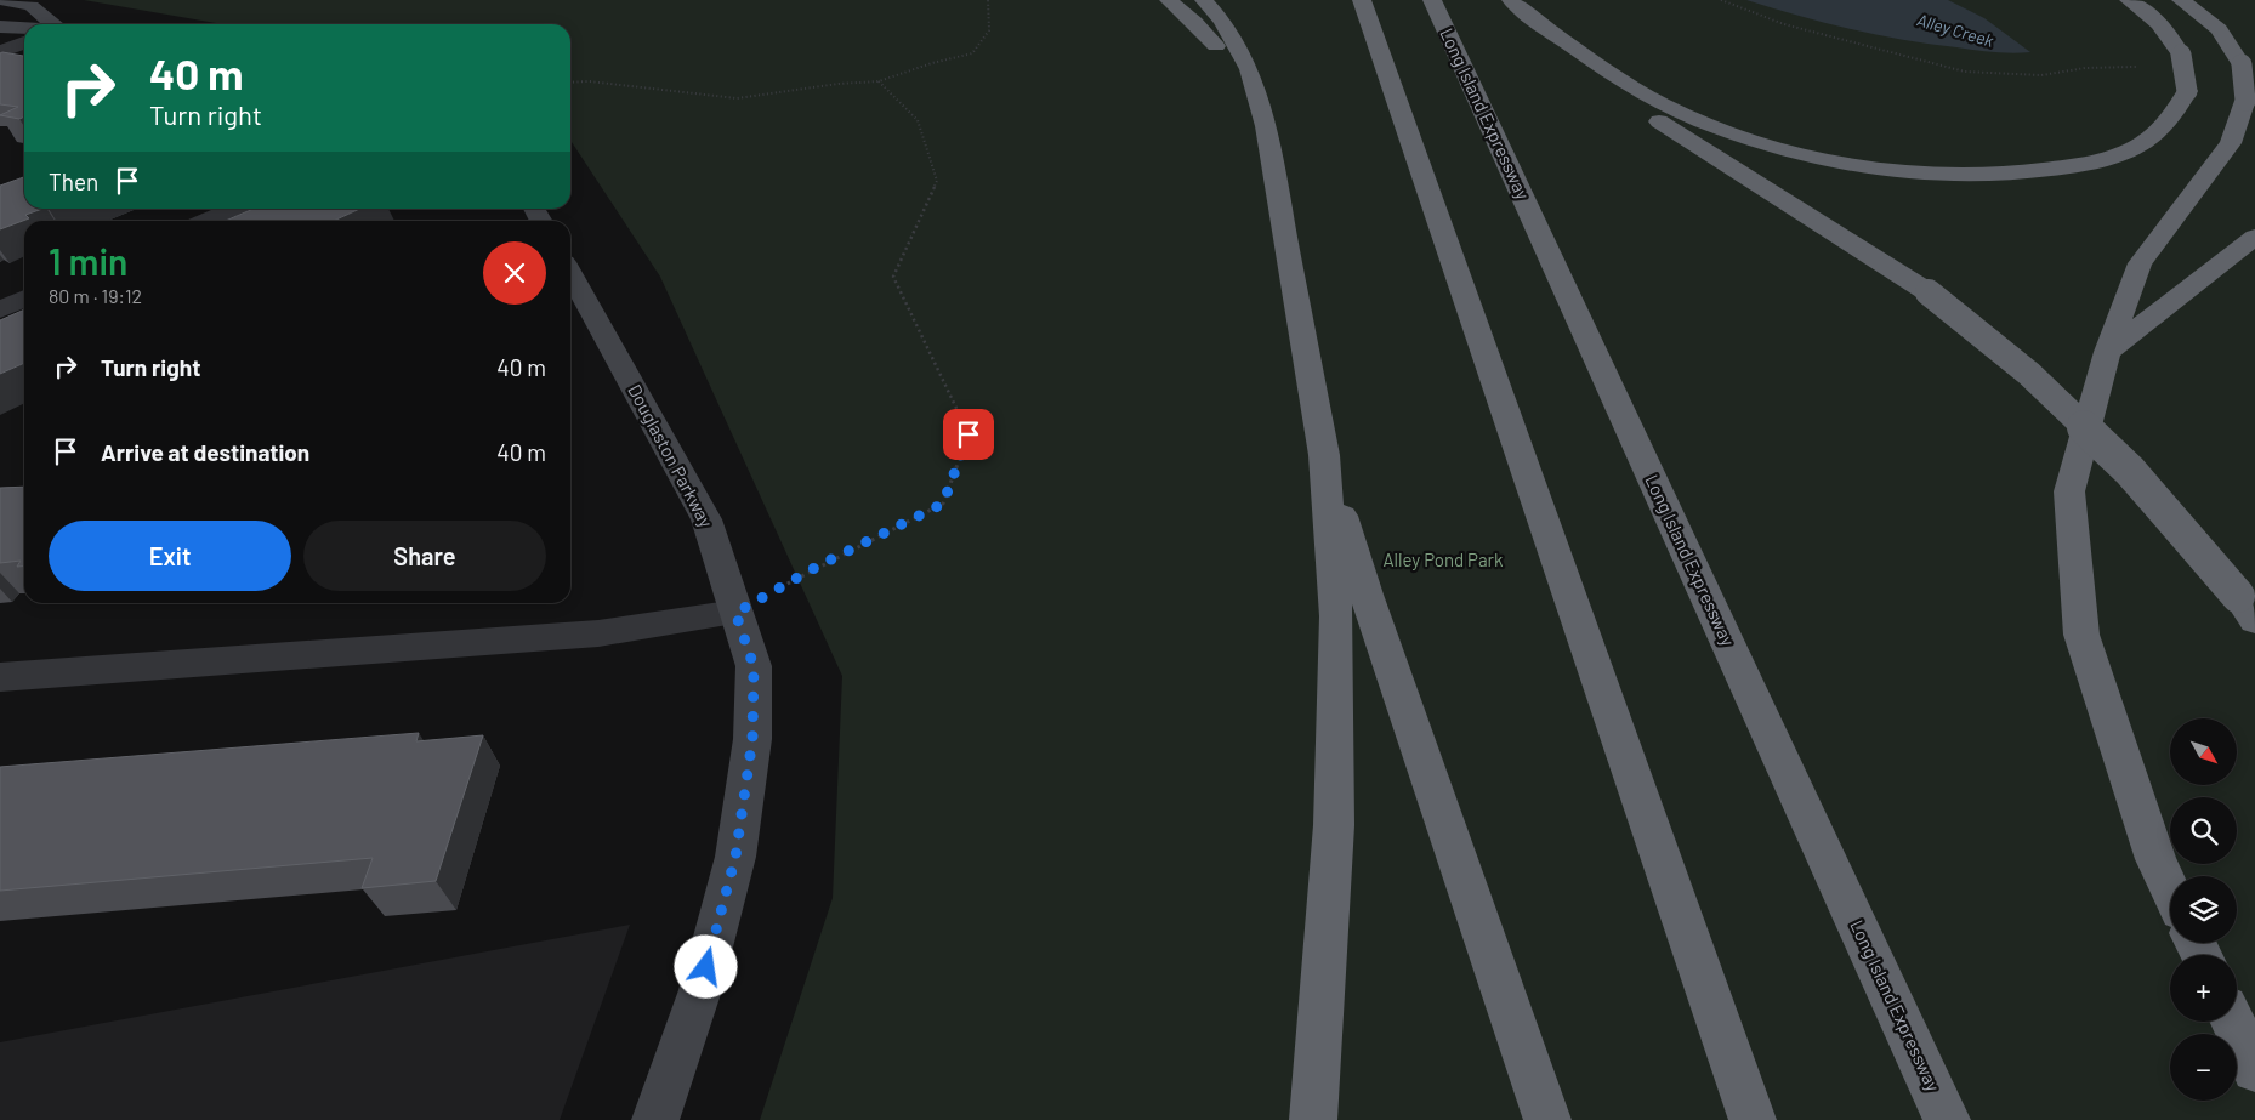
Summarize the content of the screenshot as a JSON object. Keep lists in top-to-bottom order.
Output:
{
  "streets": {
    "highway": ["Long Island Expressway"],
    "main road": ["Douglaston Parkway"]
  },
  "water": ["Alley Creek"],
  "parks": ["Alley Pond Park"],
  "north": "bottom right",
  "page": {
    "turn": ["40 m", "Turn right"],
    "then": "Then",
    "heading": ["1 min", "80 m · 19:12"],
    "list": [
      {
        "name": "Turn right",
        "value": "40 m"
      },
      {
        "name": "Arrive at destination",
        "value": "40 m"
      }
    ],
    "buttons": ["Exit", "Share"],
    "map_buttons": ["+", "−"]
  }
}
